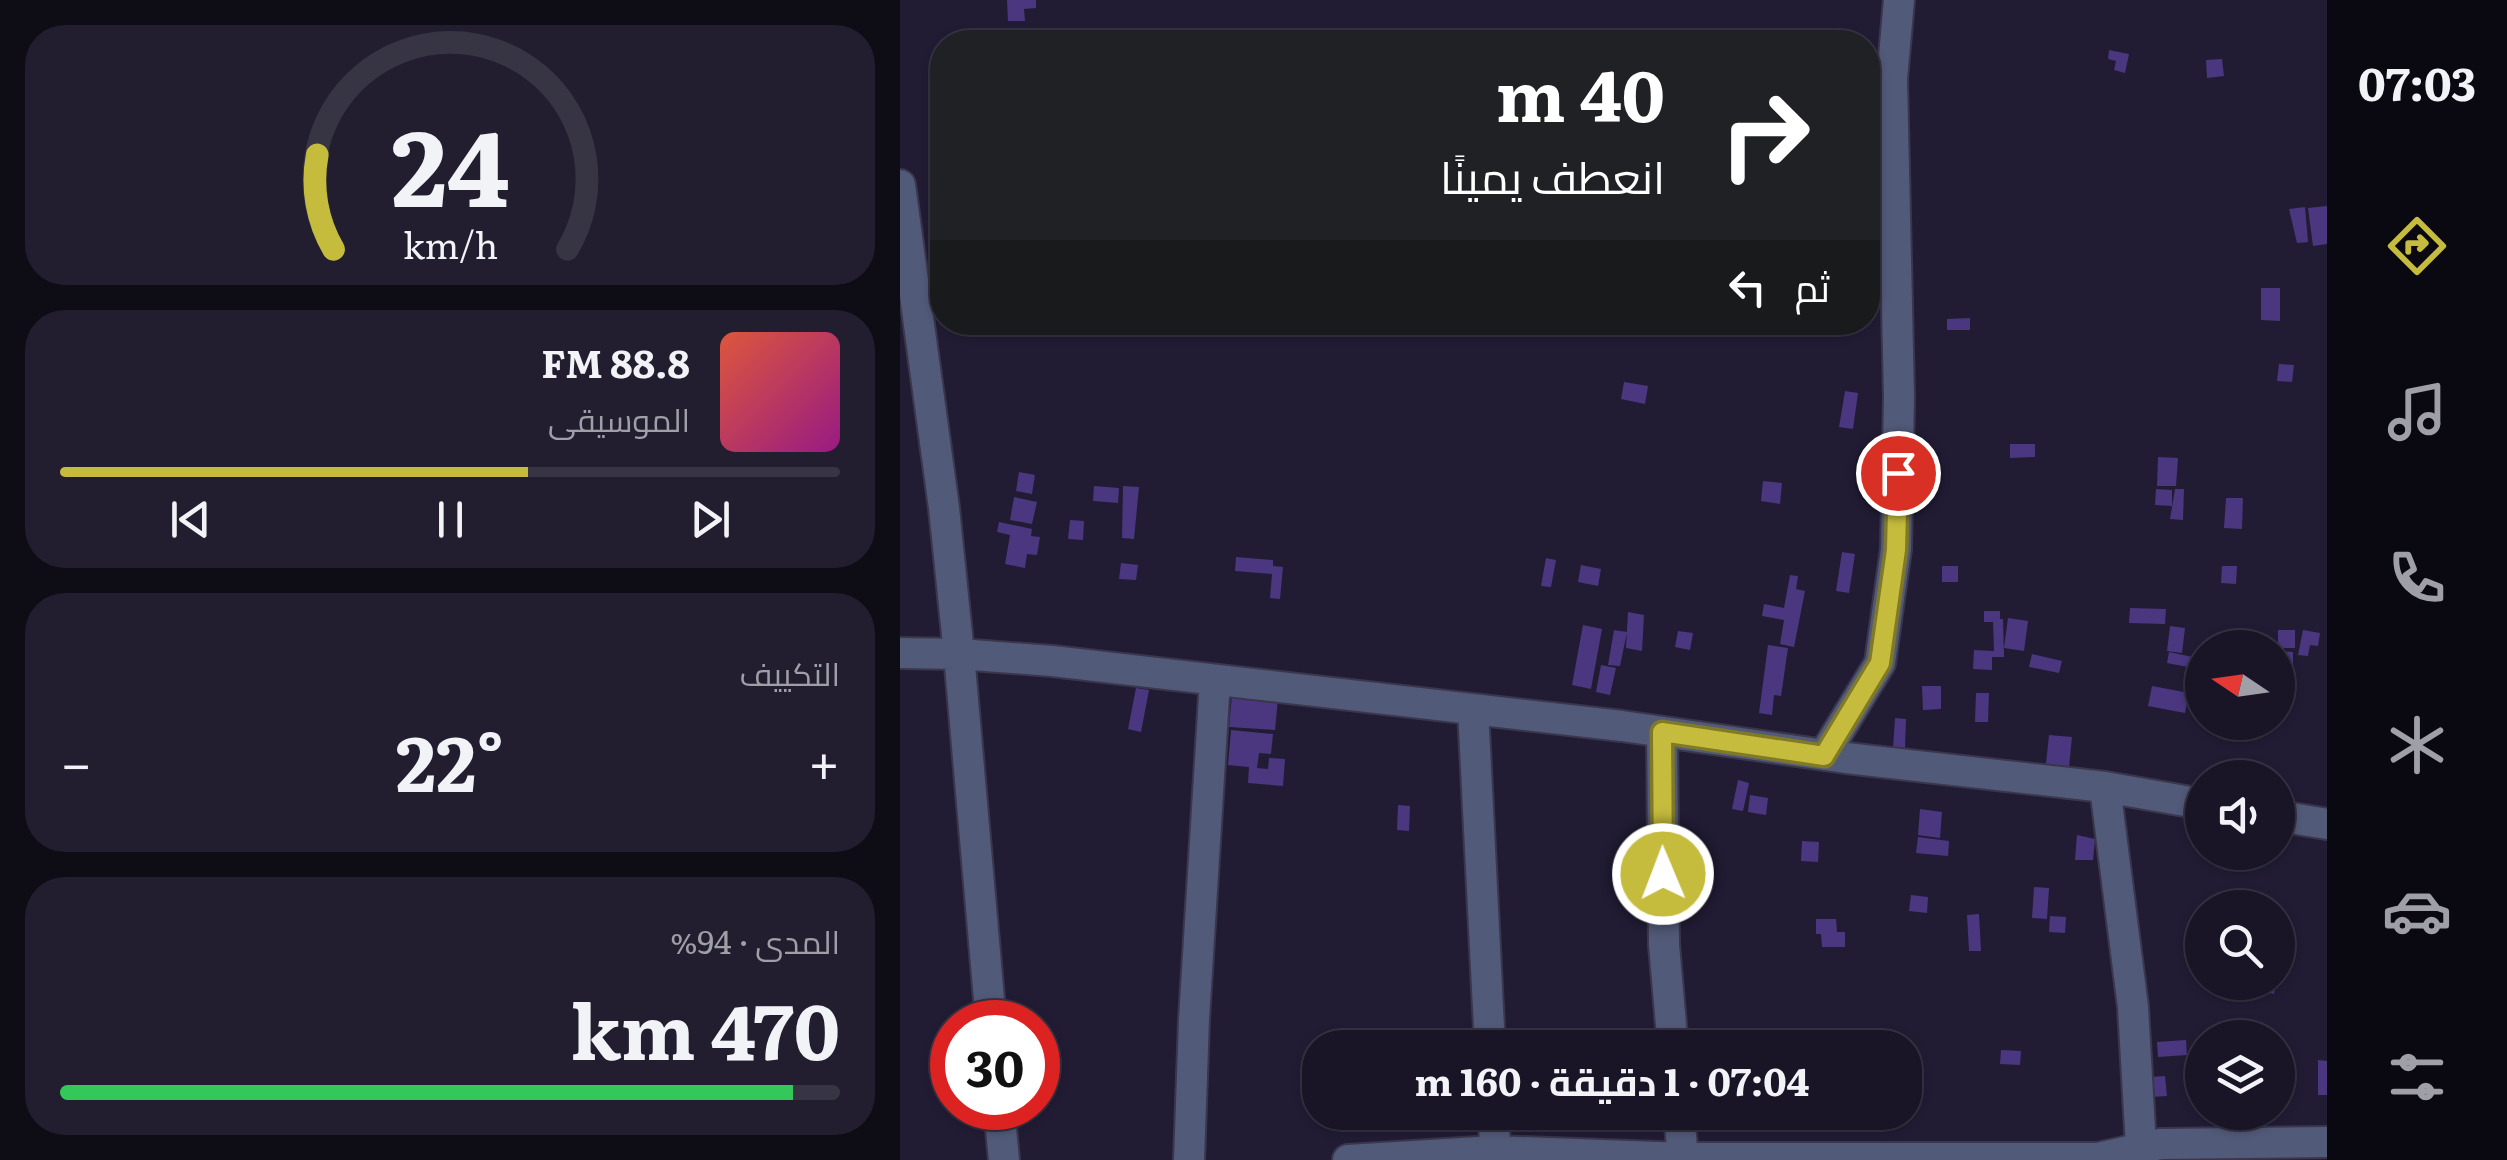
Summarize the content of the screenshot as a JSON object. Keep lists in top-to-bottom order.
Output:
{
  "north": "left",
  "page": {
    "tabs": "07:03",
    "turn": ["40 m", "انعطف يمينًا"],
    "then": "ثم",
    "song": ["88.8 FM", "الموسيقى"],
    "tile": [
      "التكييف",
      ["المدى · 94%", "470 km"]
    ],
    "heat": ["−", "22°", "+"],
    "limit": "30",
    "trip": "07:04 · 1 دقيقة · 160 m",
    "gauge": ["24", "km/h"]
  }
}
